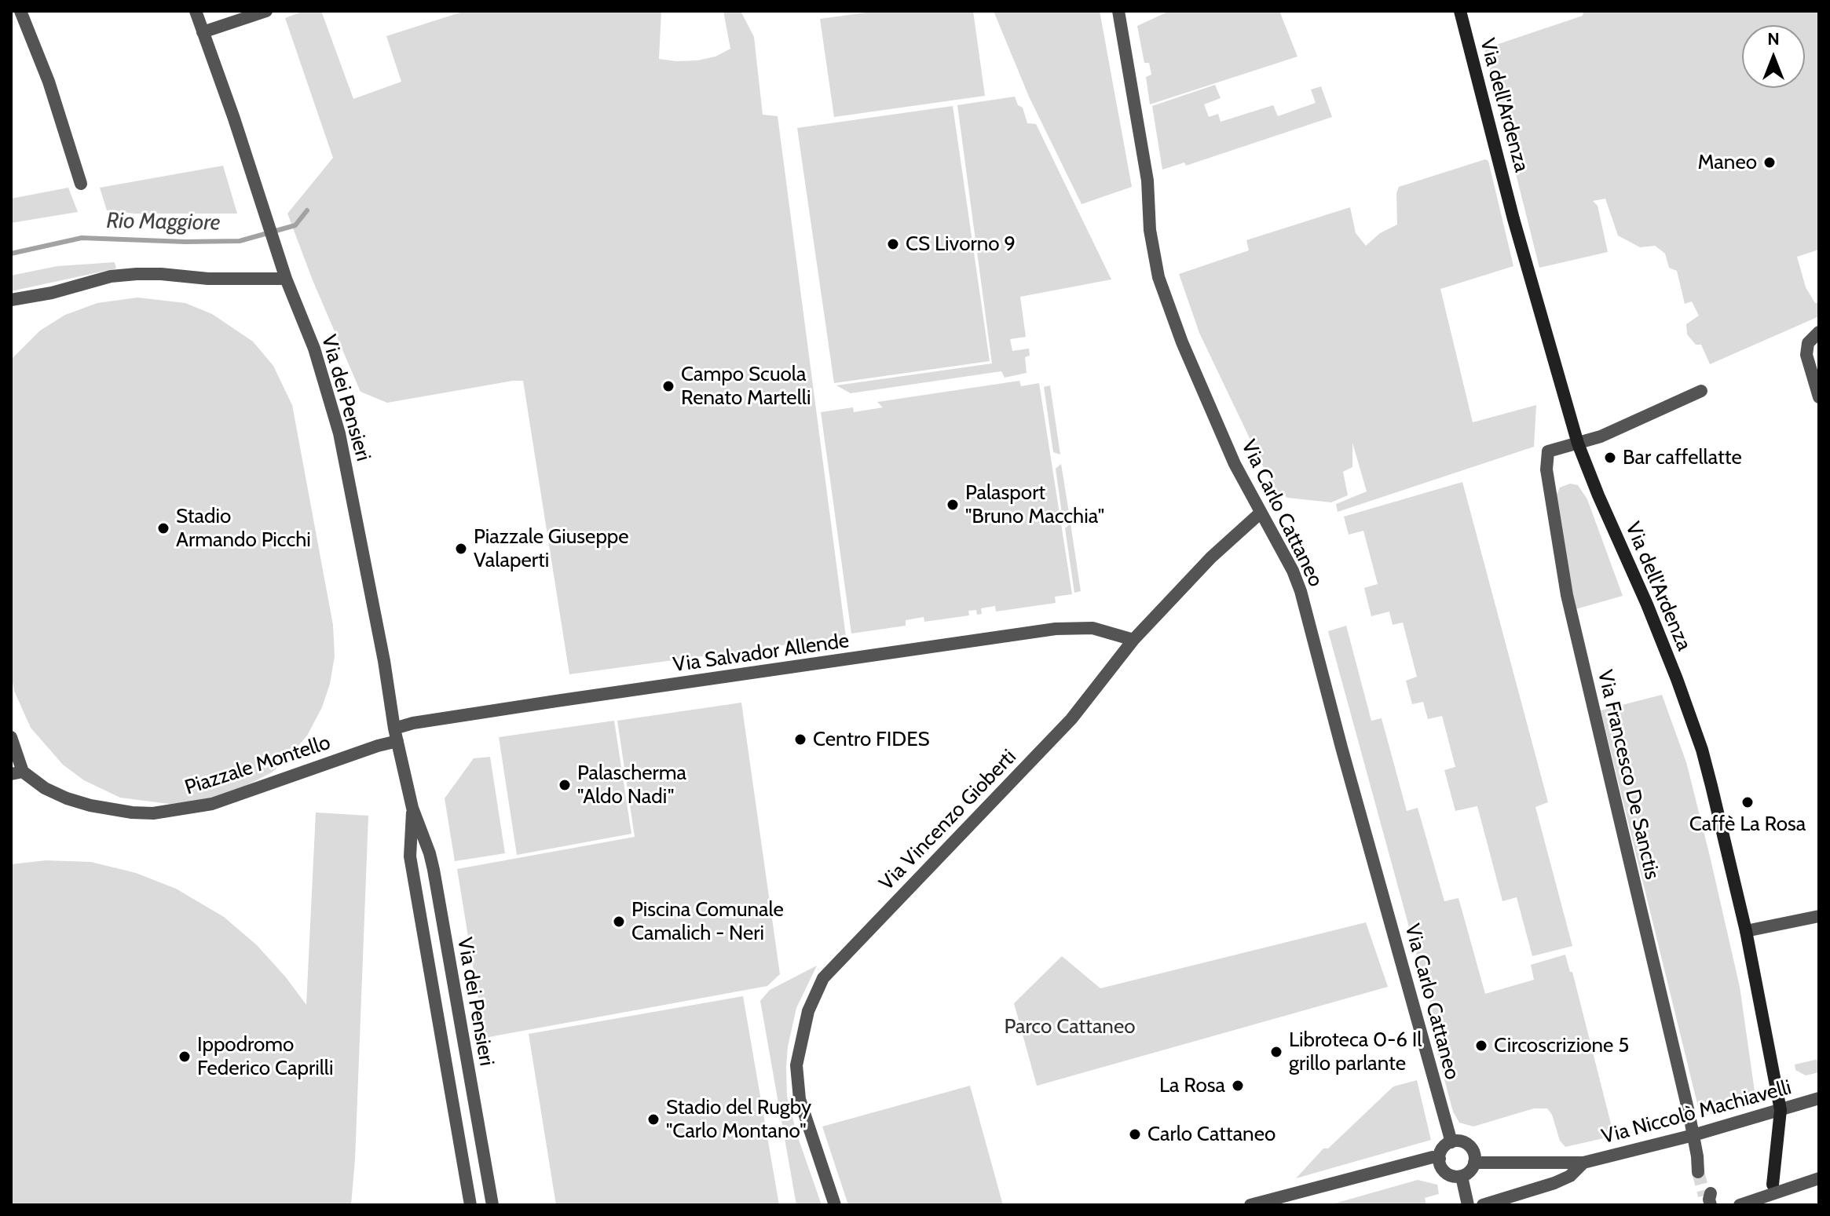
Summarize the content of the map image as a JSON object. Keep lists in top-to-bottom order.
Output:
{
  "streets": {
    "main road": ["Via dell'Ardenza"],
    "street": [
      "Via dei Pensieri",
      "Via Carlo Cattaneo",
      "Via Salvador Allende",
      "Piazzale Montello",
      "Via Francesco De Sanctis",
      "Via Vincenzo Gioberti",
      "Via Niccolò Machiavelli"
    ]
  },
  "crossings": [
    ["Via dell'Ardenza", "Via Francesco De Sanctis"],
    ["Via dell'Ardenza", "Via Niccolò Machiavelli"],
    ["Via dei Pensieri", "Via Salvador Allende"],
    ["Via dei Pensieri", "Piazzale Montello"],
    ["Via Carlo Cattaneo", "Via Vincenzo Gioberti"],
    ["Via Carlo Cattaneo", "Via Niccolò Machiavelli"],
    ["Via Salvador Allende", "Piazzale Montello"],
    ["Via Salvador Allende", "Via Vincenzo Gioberti"],
    ["Via Francesco De Sanctis", "Via Niccolò Machiavelli"]
  ],
  "water": ["Rio Maggiore"],
  "parks": ["Parco Cattaneo"],
  "places": [
    "Maneo",
    "CS Livorno 9",
    "Campo Scuola Renato Martelli",
    "Bar caffellatte",
    "Palasport \"Bruno Macchia\"",
    "Stadio Armando Picchi",
    "Piazzale Giuseppe Valaperti",
    "Centro FIDES",
    "Palascherma \"Aldo Nadi\"",
    "Caffè La Rosa",
    "Piscina Comunale Camalich - Neri",
    "Circoscrizione 5",
    "Libroteca 0-6 Il grillo parlante",
    "Ippodromo Federico Caprilli",
    "La Rosa",
    "Stadio del Rugby \"Carlo Montano\"",
    "Carlo Cattaneo"
  ],
  "north": "top"
}
